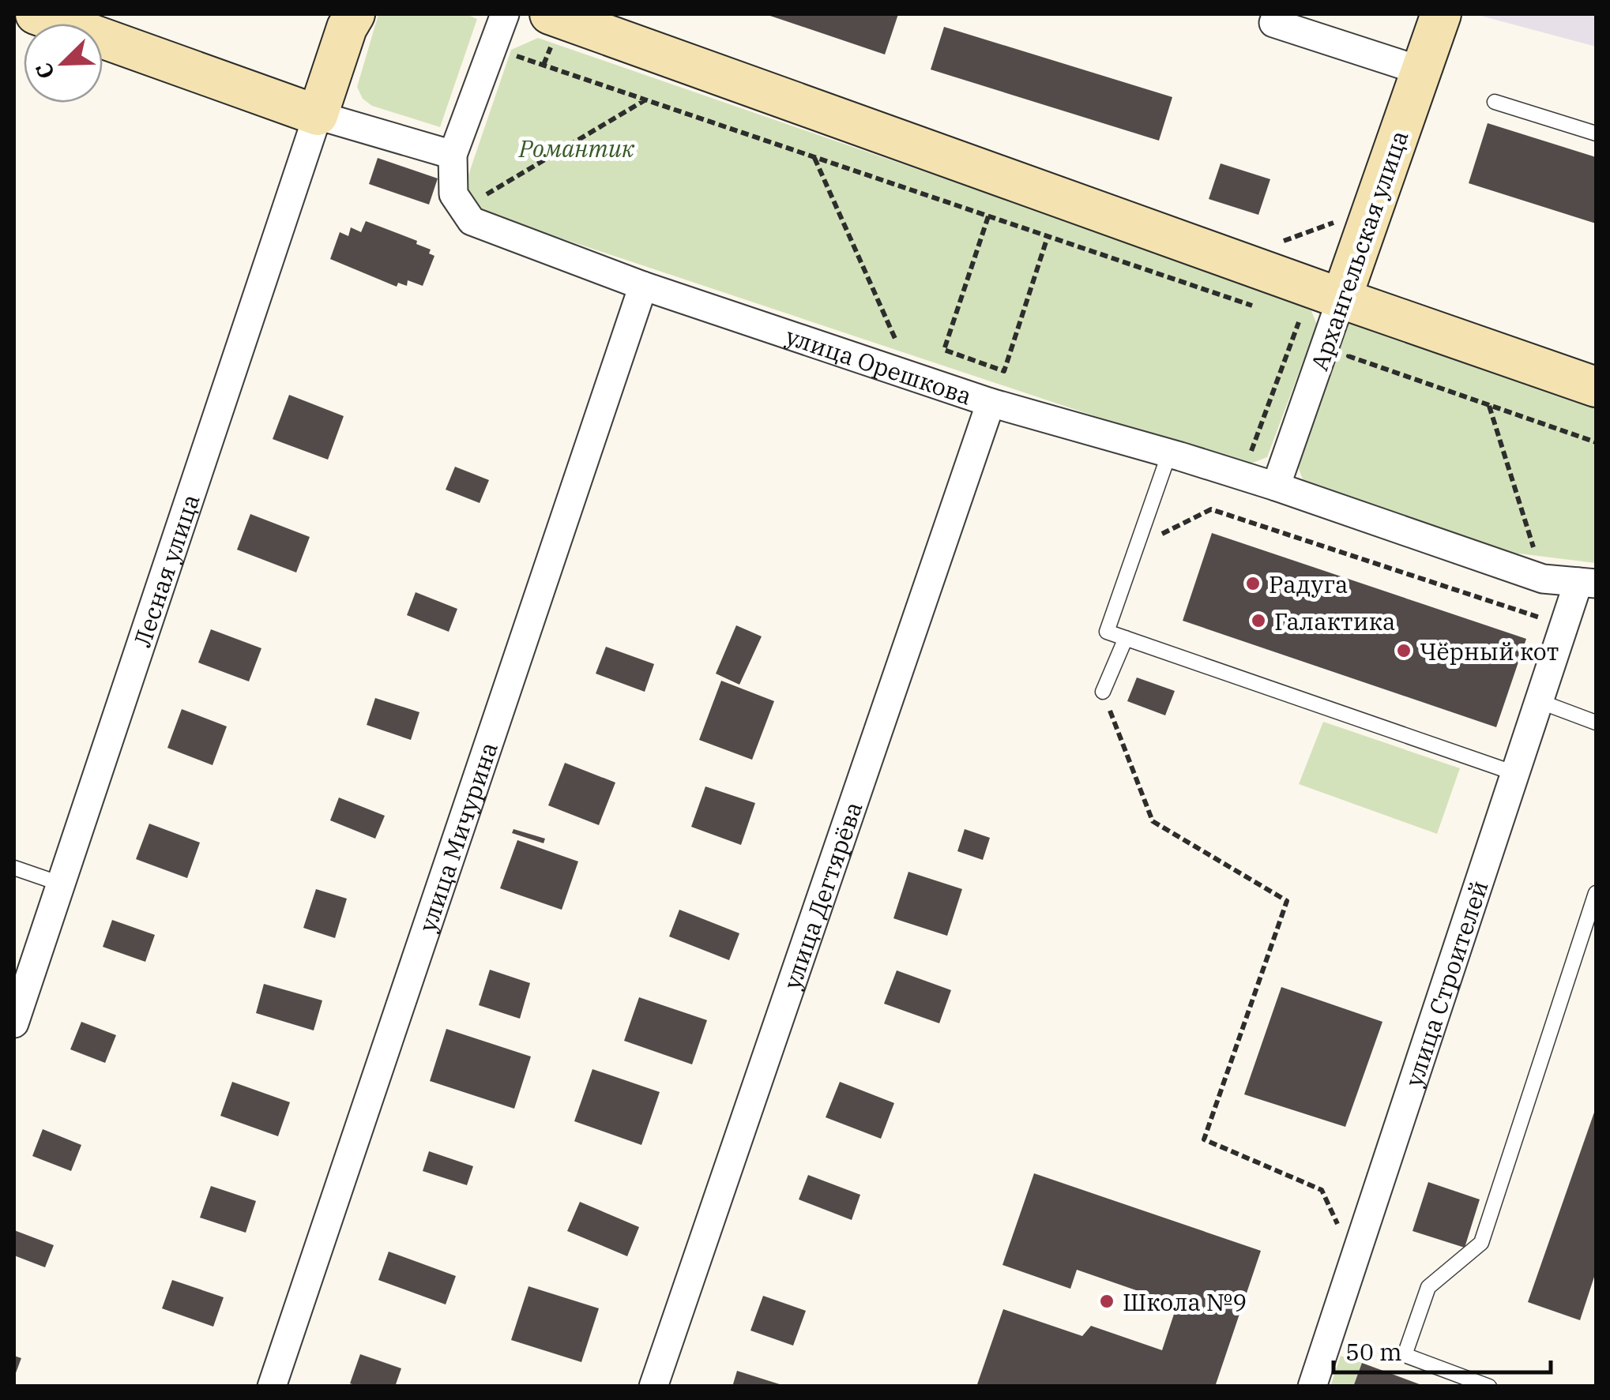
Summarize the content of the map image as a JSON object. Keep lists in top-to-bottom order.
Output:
{
  "streets": {
    "street": [
      "Архангельская улица",
      "улица Орешкова",
      "Лесная улица",
      "улица Мичурина",
      "улица Дегтярёва",
      "улица Строителей"
    ]
  },
  "crossings": [
    ["Архангельская улица", "улица Орешкова"],
    ["улица Орешкова", "улица Мичурина"],
    ["улица Орешкова", "улица Дегтярёва"],
    ["улица Орешкова", "улица Строителей"]
  ],
  "parks": ["Романтик"],
  "places": [
    "Радуга",
    "Галактика",
    "Чёрный кот",
    "Школа №9"
  ],
  "scale_bar": "50 m",
  "north": "bottom left"
}
